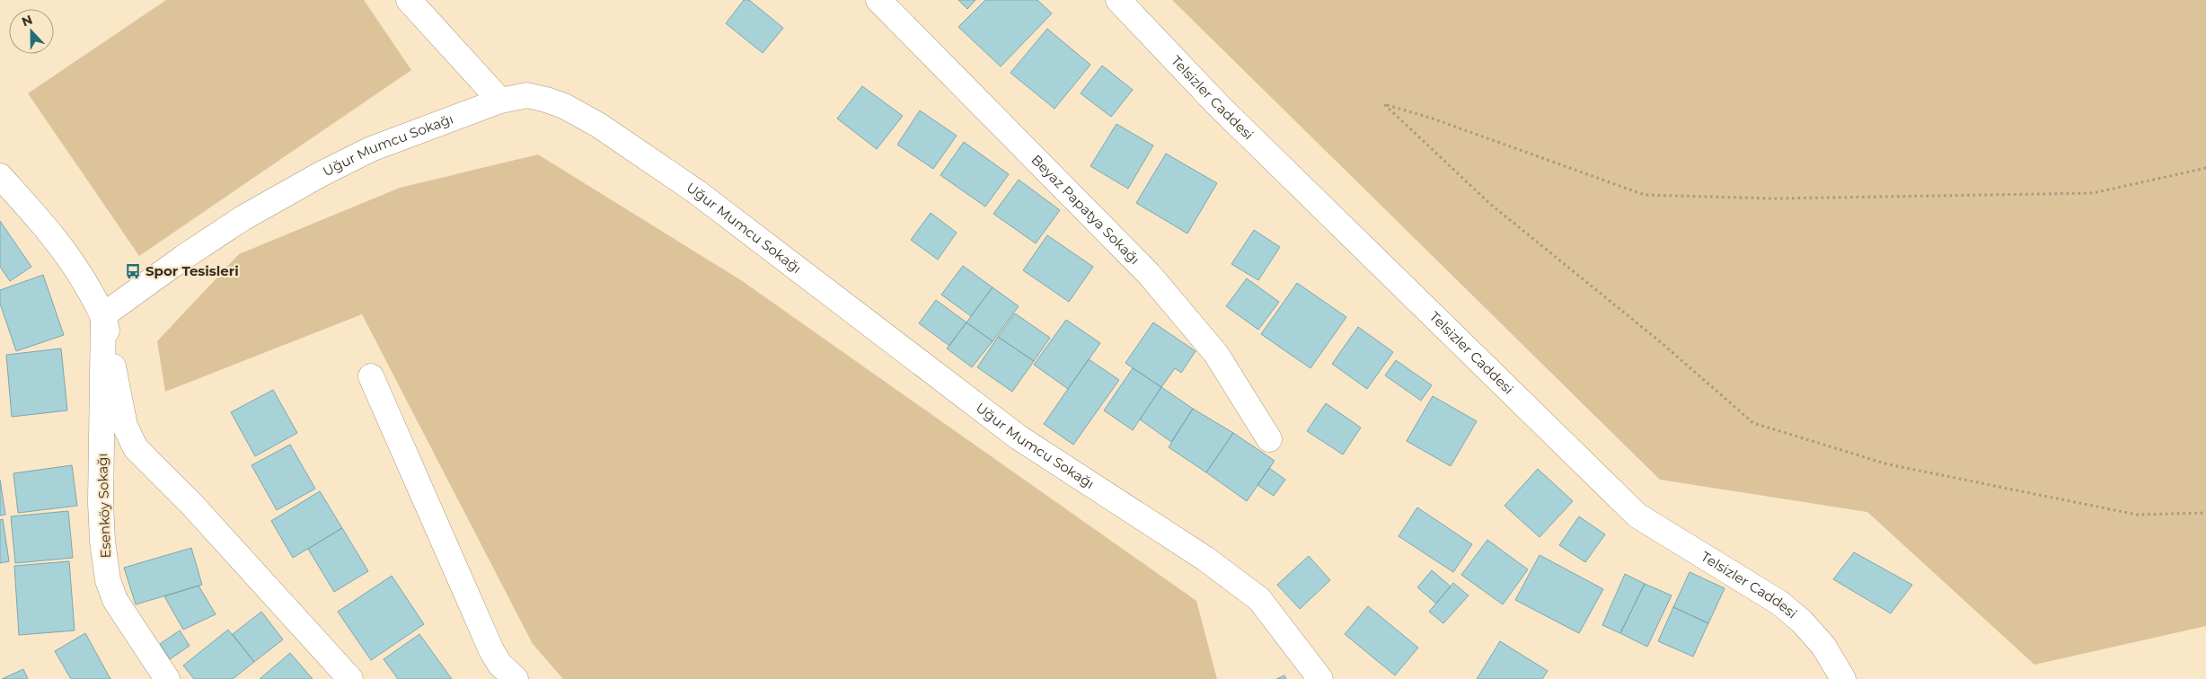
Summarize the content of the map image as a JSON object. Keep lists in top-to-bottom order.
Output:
{
  "streets": {
    "street": [
      "Telsizler Caddesi",
      "Uğur Mumcu Sokağı",
      "Beyaz Papatya Sokağı",
      "Esenköy Sokağı"
    ]
  },
  "crossings": [
    ["Uğur Mumcu Sokağı", "Esenköy Sokağı"]
  ],
  "places": {
    "bus stop": ["Spor Tesisleri"]
  },
  "north": "top"
}
